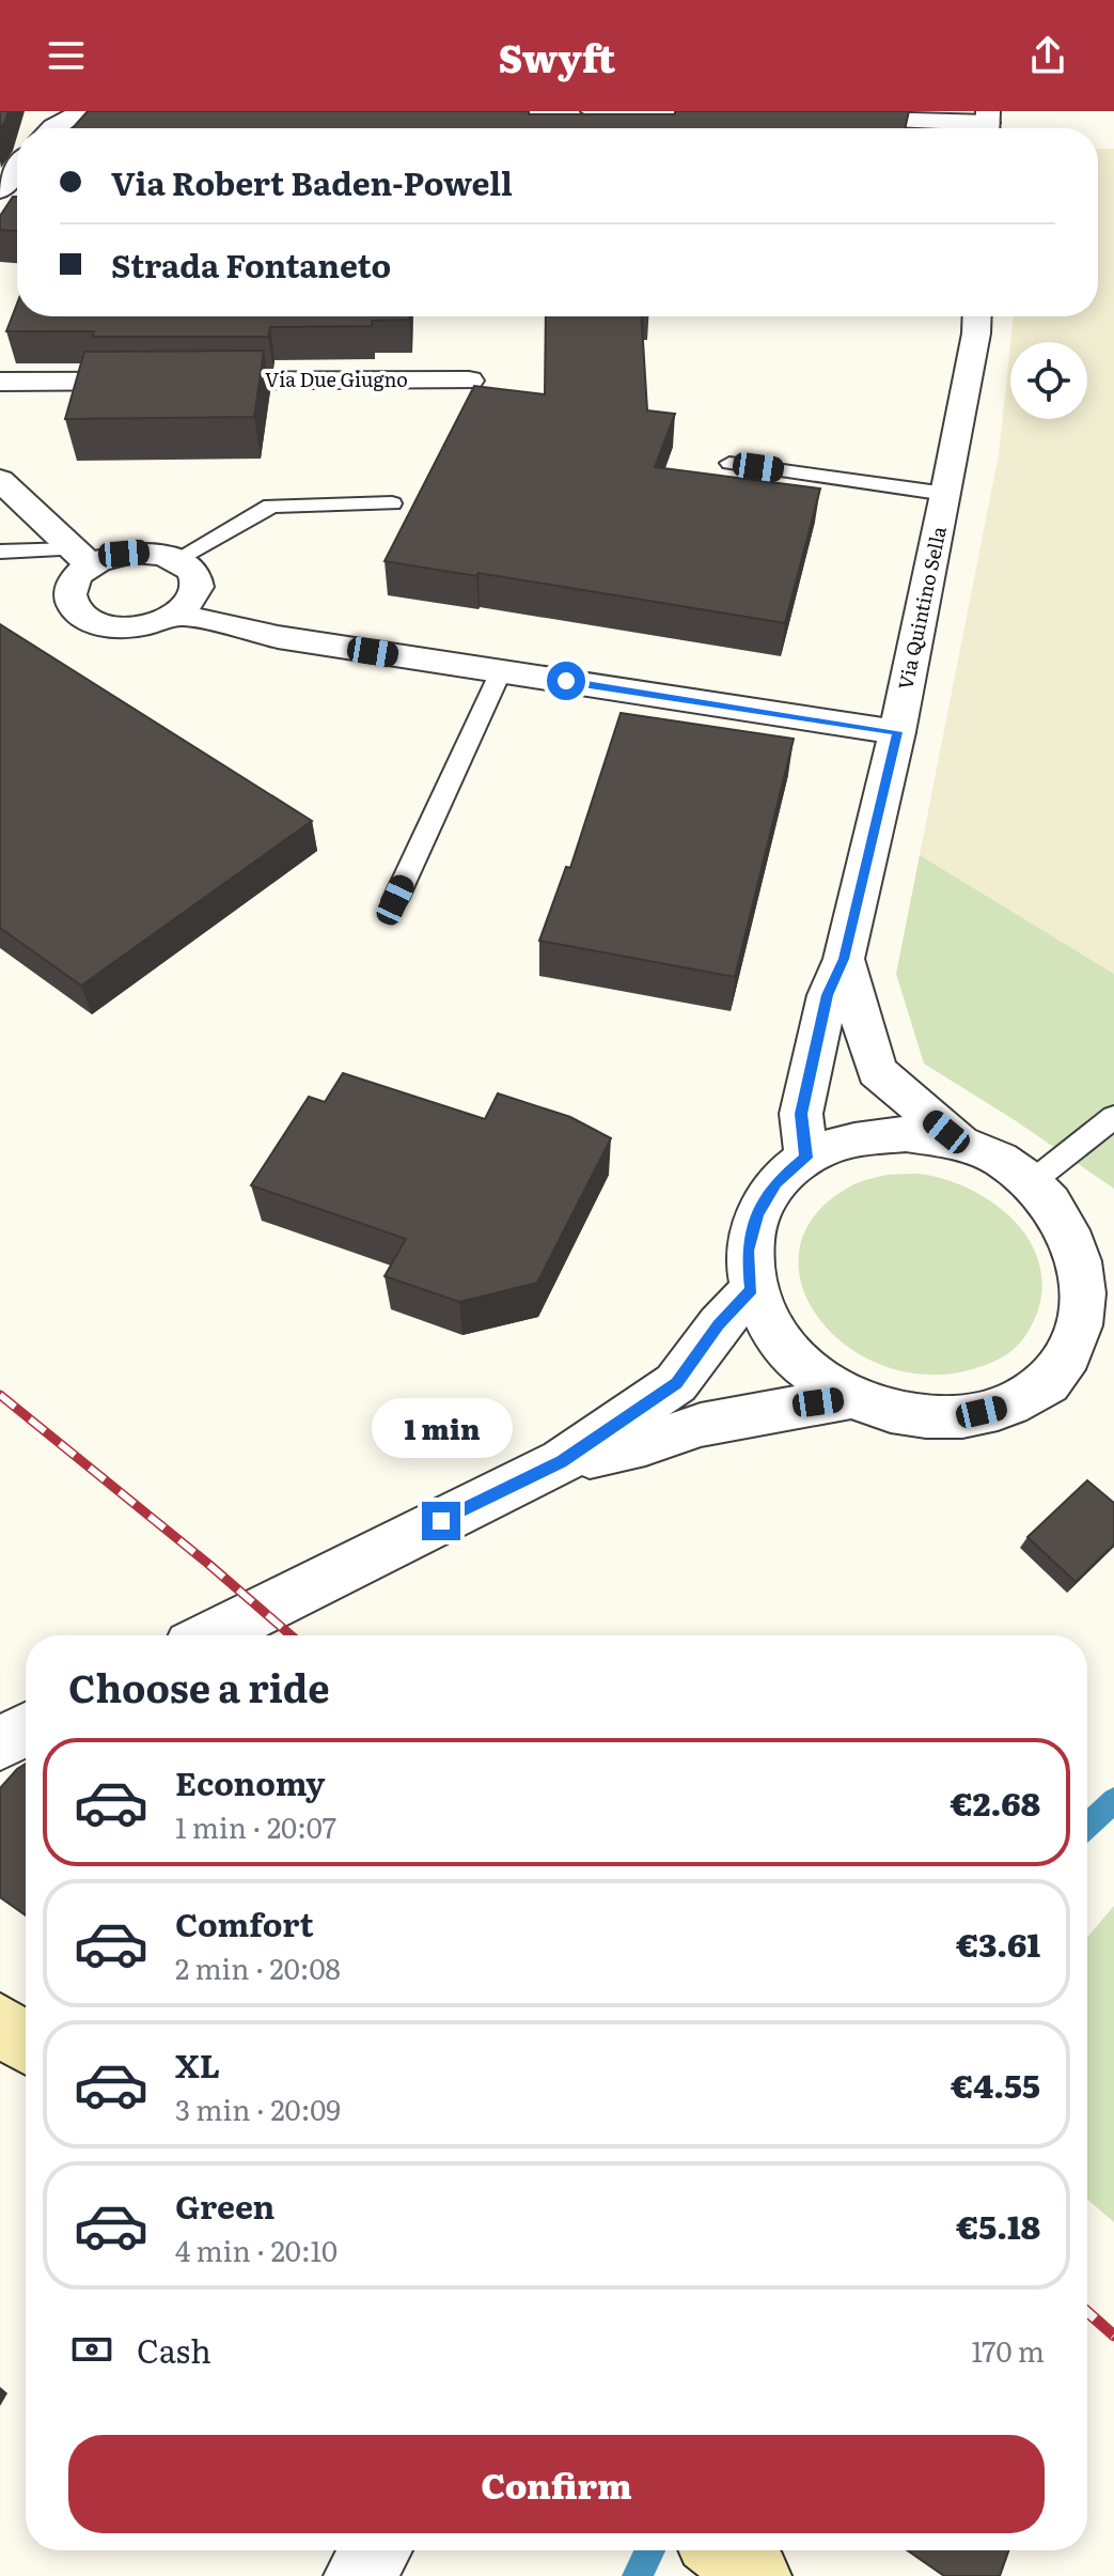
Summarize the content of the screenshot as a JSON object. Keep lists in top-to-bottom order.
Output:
{
  "streets": {
    "street": ["Via Due Giugno", "Via Quintino Sella"]
  },
  "page": {
    "header": "Swyft",
    "banner": ["Via Robert Baden-Powell", "Strada Fontaneto"],
    "bubble": "1 min",
    "heading": "Choose a ride",
    "list": [
      {
        "name": "Economy",
        "note": "1 min · 20:07",
        "value": "€2.68"
      },
      {
        "name": "Comfort",
        "note": "2 min · 20:08",
        "value": "€3.61"
      },
      {
        "name": "XL",
        "note": "3 min · 20:09",
        "value": "€4.55"
      },
      {
        "name": "Green",
        "note": "4 min · 20:10",
        "value": "€5.18"
      }
    ],
    "pay": ["Cash", "170 m"],
    "buttons": "Confirm"
  }
}
